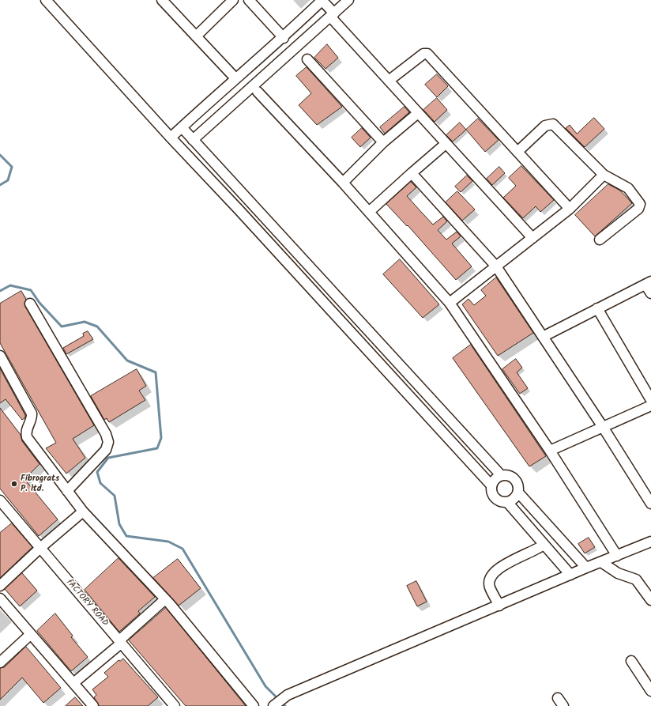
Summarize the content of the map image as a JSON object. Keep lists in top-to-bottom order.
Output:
{
  "streets": {
    "street": ["fACTORY ROAD"]
  },
  "places": ["Fibrograts P. ltd."]
}
